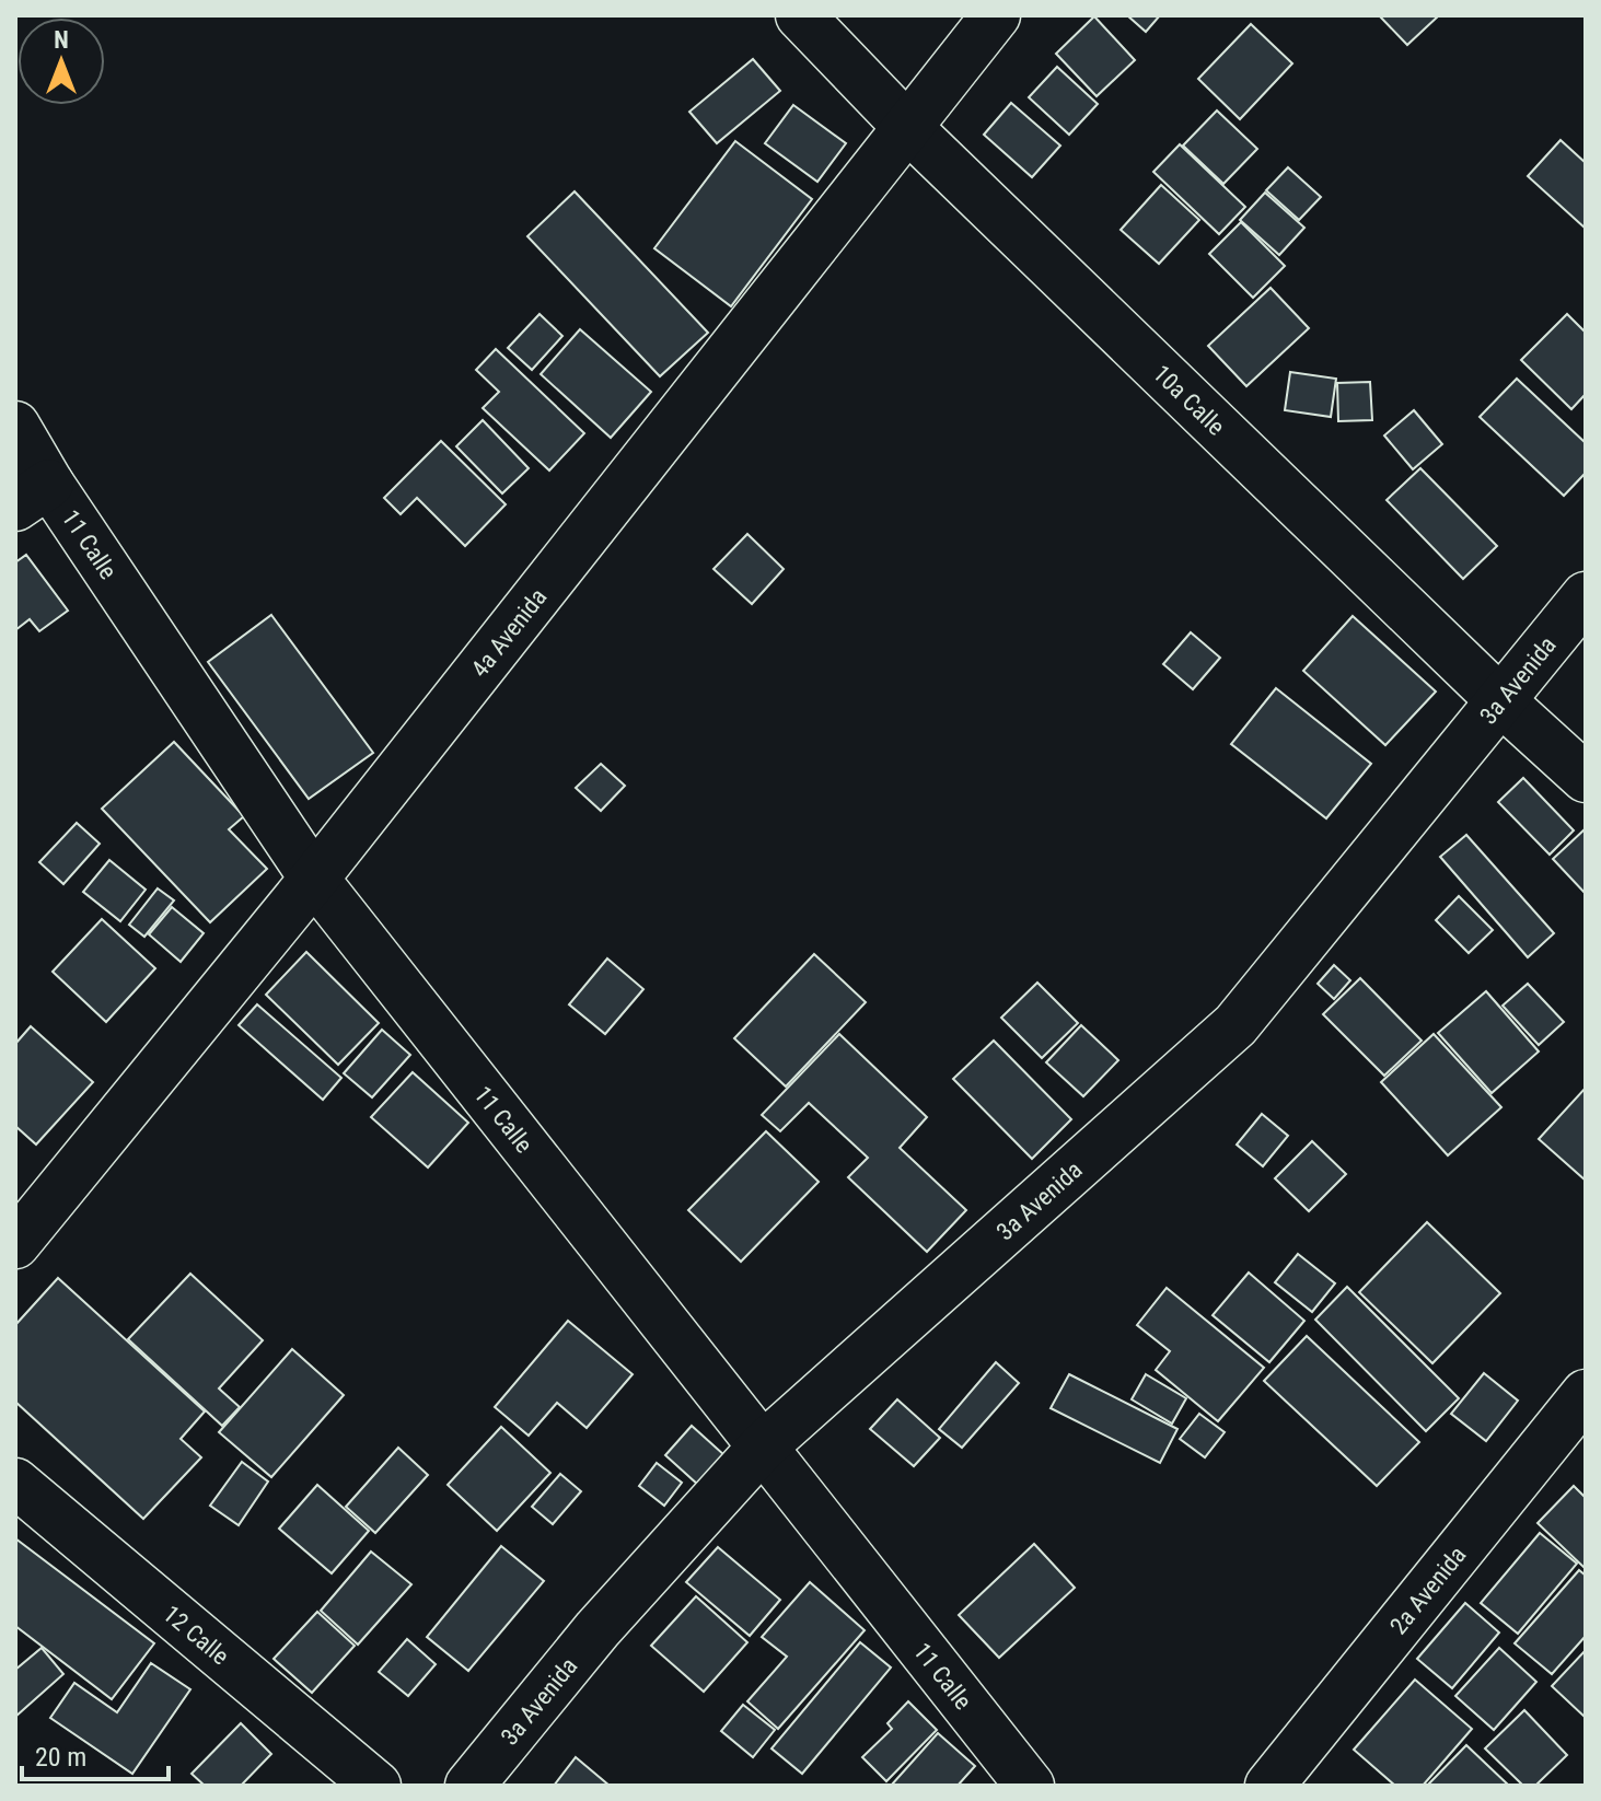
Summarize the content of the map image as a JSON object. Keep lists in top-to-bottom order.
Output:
{
  "streets": {
    "street": [
      "10a Calle",
      "11 Calle",
      "4a Avenida",
      "3a Avenida",
      "2a Avenida",
      "12 Calle"
    ]
  },
  "crossings": [
    ["10a Calle", "4a Avenida"],
    ["10a Calle", "3a Avenida"],
    ["11 Calle", "4a Avenida"],
    ["11 Calle", "3a Avenida"]
  ],
  "scale_bar": "20 m",
  "north": "top"
}
